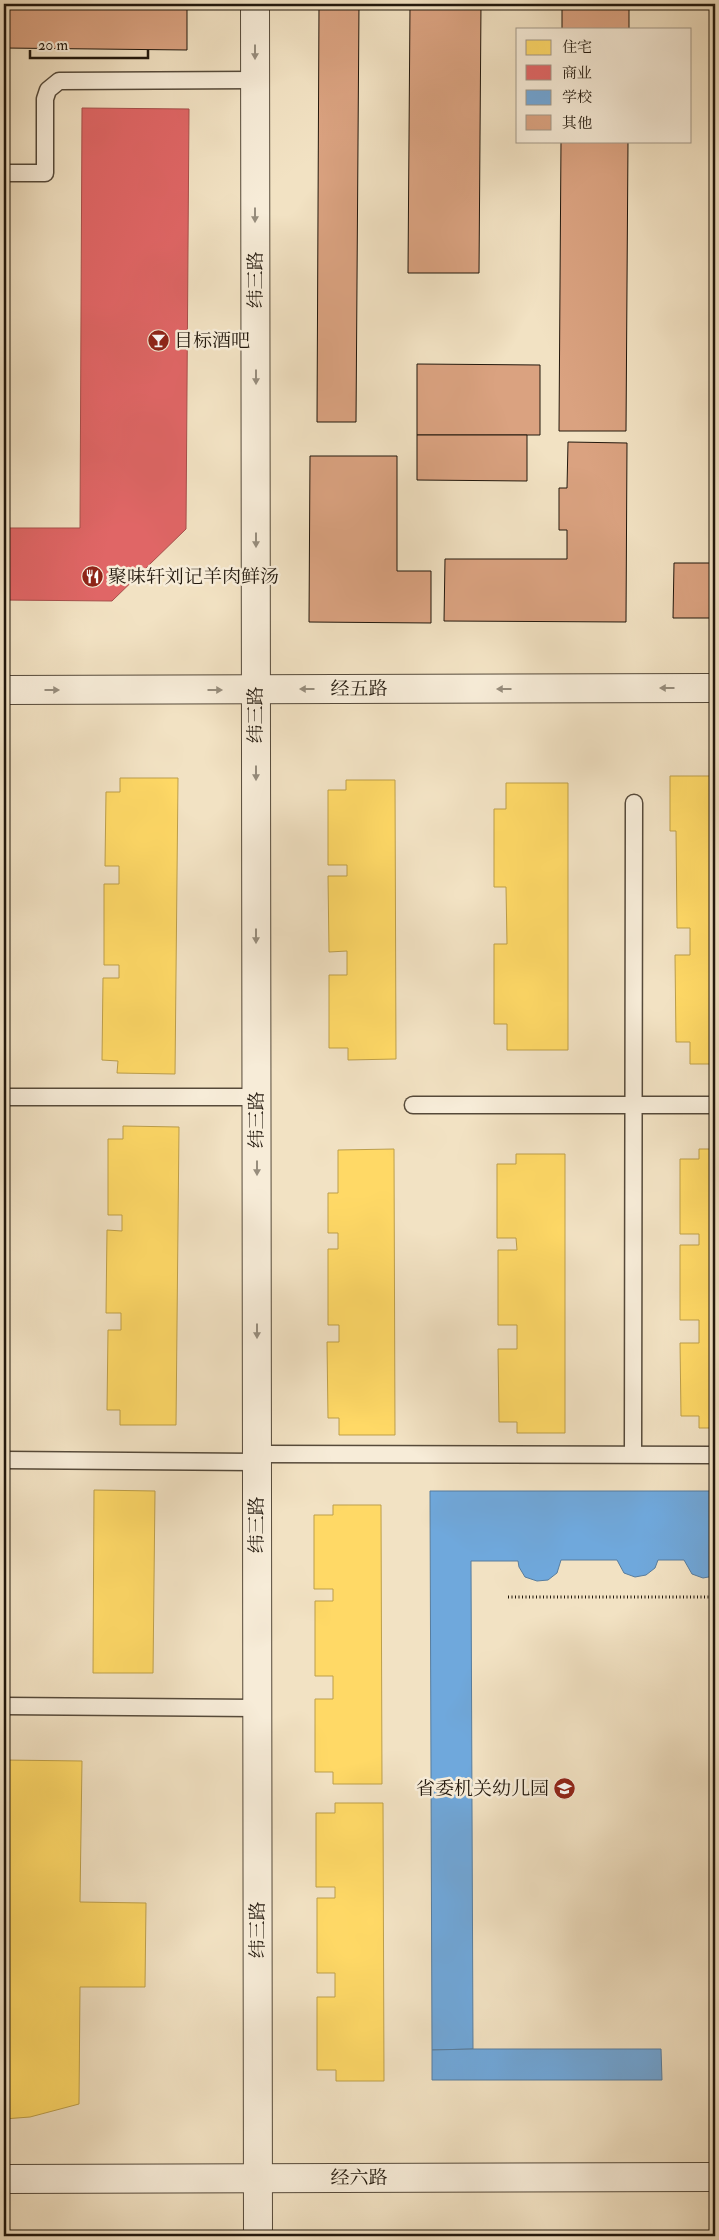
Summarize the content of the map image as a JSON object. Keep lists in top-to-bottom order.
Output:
{
  "streets": {
    "street": ["纬三路", "经五路", "经六路"]
  },
  "crossings": [
    ["纬三路", "经五路"],
    ["纬三路", "经六路"]
  ],
  "one_way": ["纬三路"],
  "places": {
    "bar": ["目标酒吧"],
    "restaurant": ["聚味轩刘记羊肉鲜汤"],
    "school or university": ["省委机关幼儿园"]
  },
  "legend": [
    "住宅",
    "商业",
    "学校",
    "其他"
  ],
  "scale_bar": "20 m"
}
